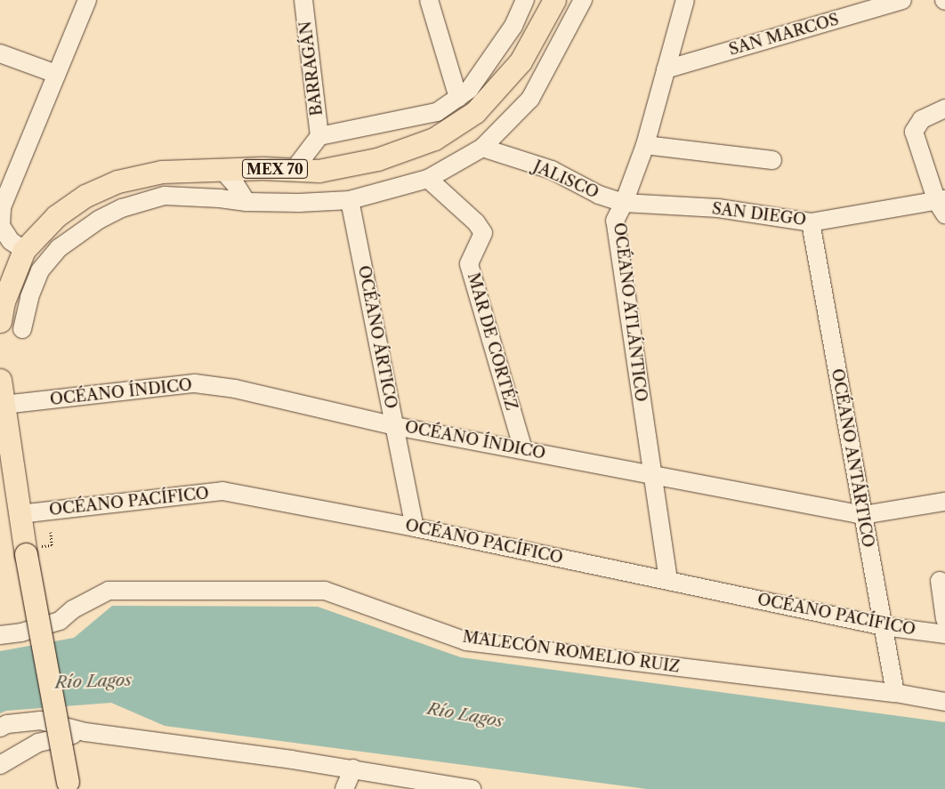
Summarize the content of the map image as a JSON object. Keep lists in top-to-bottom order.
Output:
{
  "streets": {
    "main road": ["MEX 70"],
    "street": [
      "SAN MARCOS",
      "BARRAGÁN",
      "JALISCO",
      "SAN DIEGO",
      "OCÉANO ATLÁNTICO",
      "OCÉANO ÁRTICO",
      "MAR DE CORTÉZ",
      "OCÉANO ÍNDICO",
      "OCÉANO ANTÁRTICO",
      "OCÉANO PACÍFICO",
      "MALECÓN ROMELIO RUIZ"
    ]
  },
  "crossings": [
    ["SAN MARCOS", "OCÉANO ATLÁNTICO"],
    ["JALISCO", "SAN DIEGO"],
    ["JALISCO", "OCÉANO ATLÁNTICO"],
    ["SAN DIEGO", "OCÉANO ATLÁNTICO"],
    ["SAN DIEGO", "OCÉANO ANTÁRTICO"],
    ["OCÉANO ATLÁNTICO", "OCÉANO ÍNDICO"],
    ["OCÉANO ATLÁNTICO", "OCÉANO PACÍFICO"],
    ["OCÉANO ÁRTICO", "OCÉANO ÍNDICO"],
    ["OCÉANO ÁRTICO", "OCÉANO PACÍFICO"],
    ["MAR DE CORTÉZ", "OCÉANO ÍNDICO"],
    ["OCÉANO ÍNDICO", "OCÉANO ANTÁRTICO"],
    ["OCÉANO ANTÁRTICO", "OCÉANO PACÍFICO"],
    ["OCÉANO ANTÁRTICO", "MALECÓN ROMELIO RUIZ"]
  ],
  "water": ["Río Lagos"]
}
